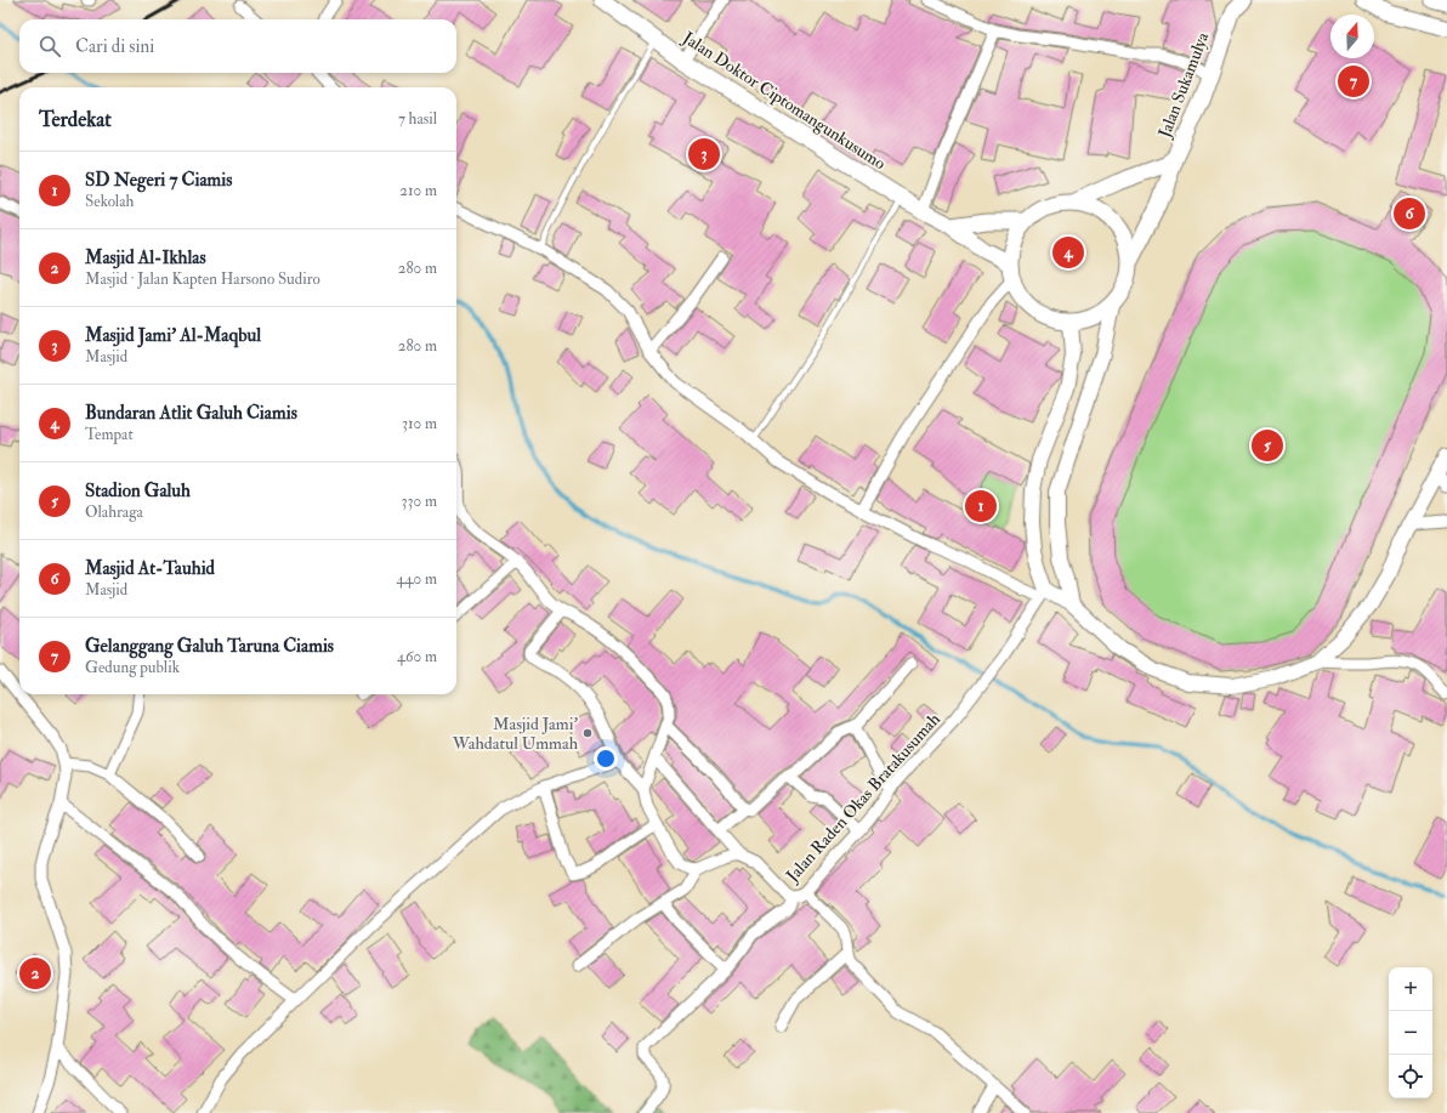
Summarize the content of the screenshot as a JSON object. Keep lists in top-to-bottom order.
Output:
{
  "streets": {
    "main road": ["Jalan Sukamulya", "Jalan Doktor Ciptomangunkusumo"],
    "street": ["Jalan Raden Okas Bratakusumah"]
  },
  "crossings": [
    ["Jalan Sukamulya", "Jalan Doktor Ciptomangunkusumo"]
  ],
  "places": ["Masjid Jami' Wahdatul Ummah"],
  "north": "top",
  "page": {
    "search": "Cari di sini",
    "pins": [
      "7",
      "3",
      "6",
      "4",
      "5",
      "1",
      "2"
    ],
    "heading": ["Terdekat", "7 hasil"],
    "list": [
      {
        "mark": "1",
        "name": "SD Negeri 7 Ciamis",
        "note": "Sekolah",
        "value": "210 m"
      },
      {
        "mark": "2",
        "name": "Masjid Al-Ikhlas",
        "note": "Masjid · Jalan Kapten Harsono Sudiro",
        "value": "280 m"
      },
      {
        "mark": "3",
        "name": "Masjid Jami' Al-Maqbul",
        "note": "Masjid",
        "value": "280 m"
      },
      {
        "mark": "4",
        "name": "Bundaran Atlit Galuh Ciamis",
        "note": "Tempat",
        "value": "310 m"
      },
      {
        "mark": "5",
        "name": "Stadion Galuh",
        "note": "Olahraga",
        "value": "330 m"
      },
      {
        "mark": "6",
        "name": "Masjid At-Tauhid",
        "note": "Masjid",
        "value": "440 m"
      },
      {
        "mark": "7",
        "name": "Gelanggang Galuh Taruna Ciamis",
        "note": "Gedung publik",
        "value": "460 m"
      }
    ],
    "map_buttons": ["+", "−"]
  }
}
